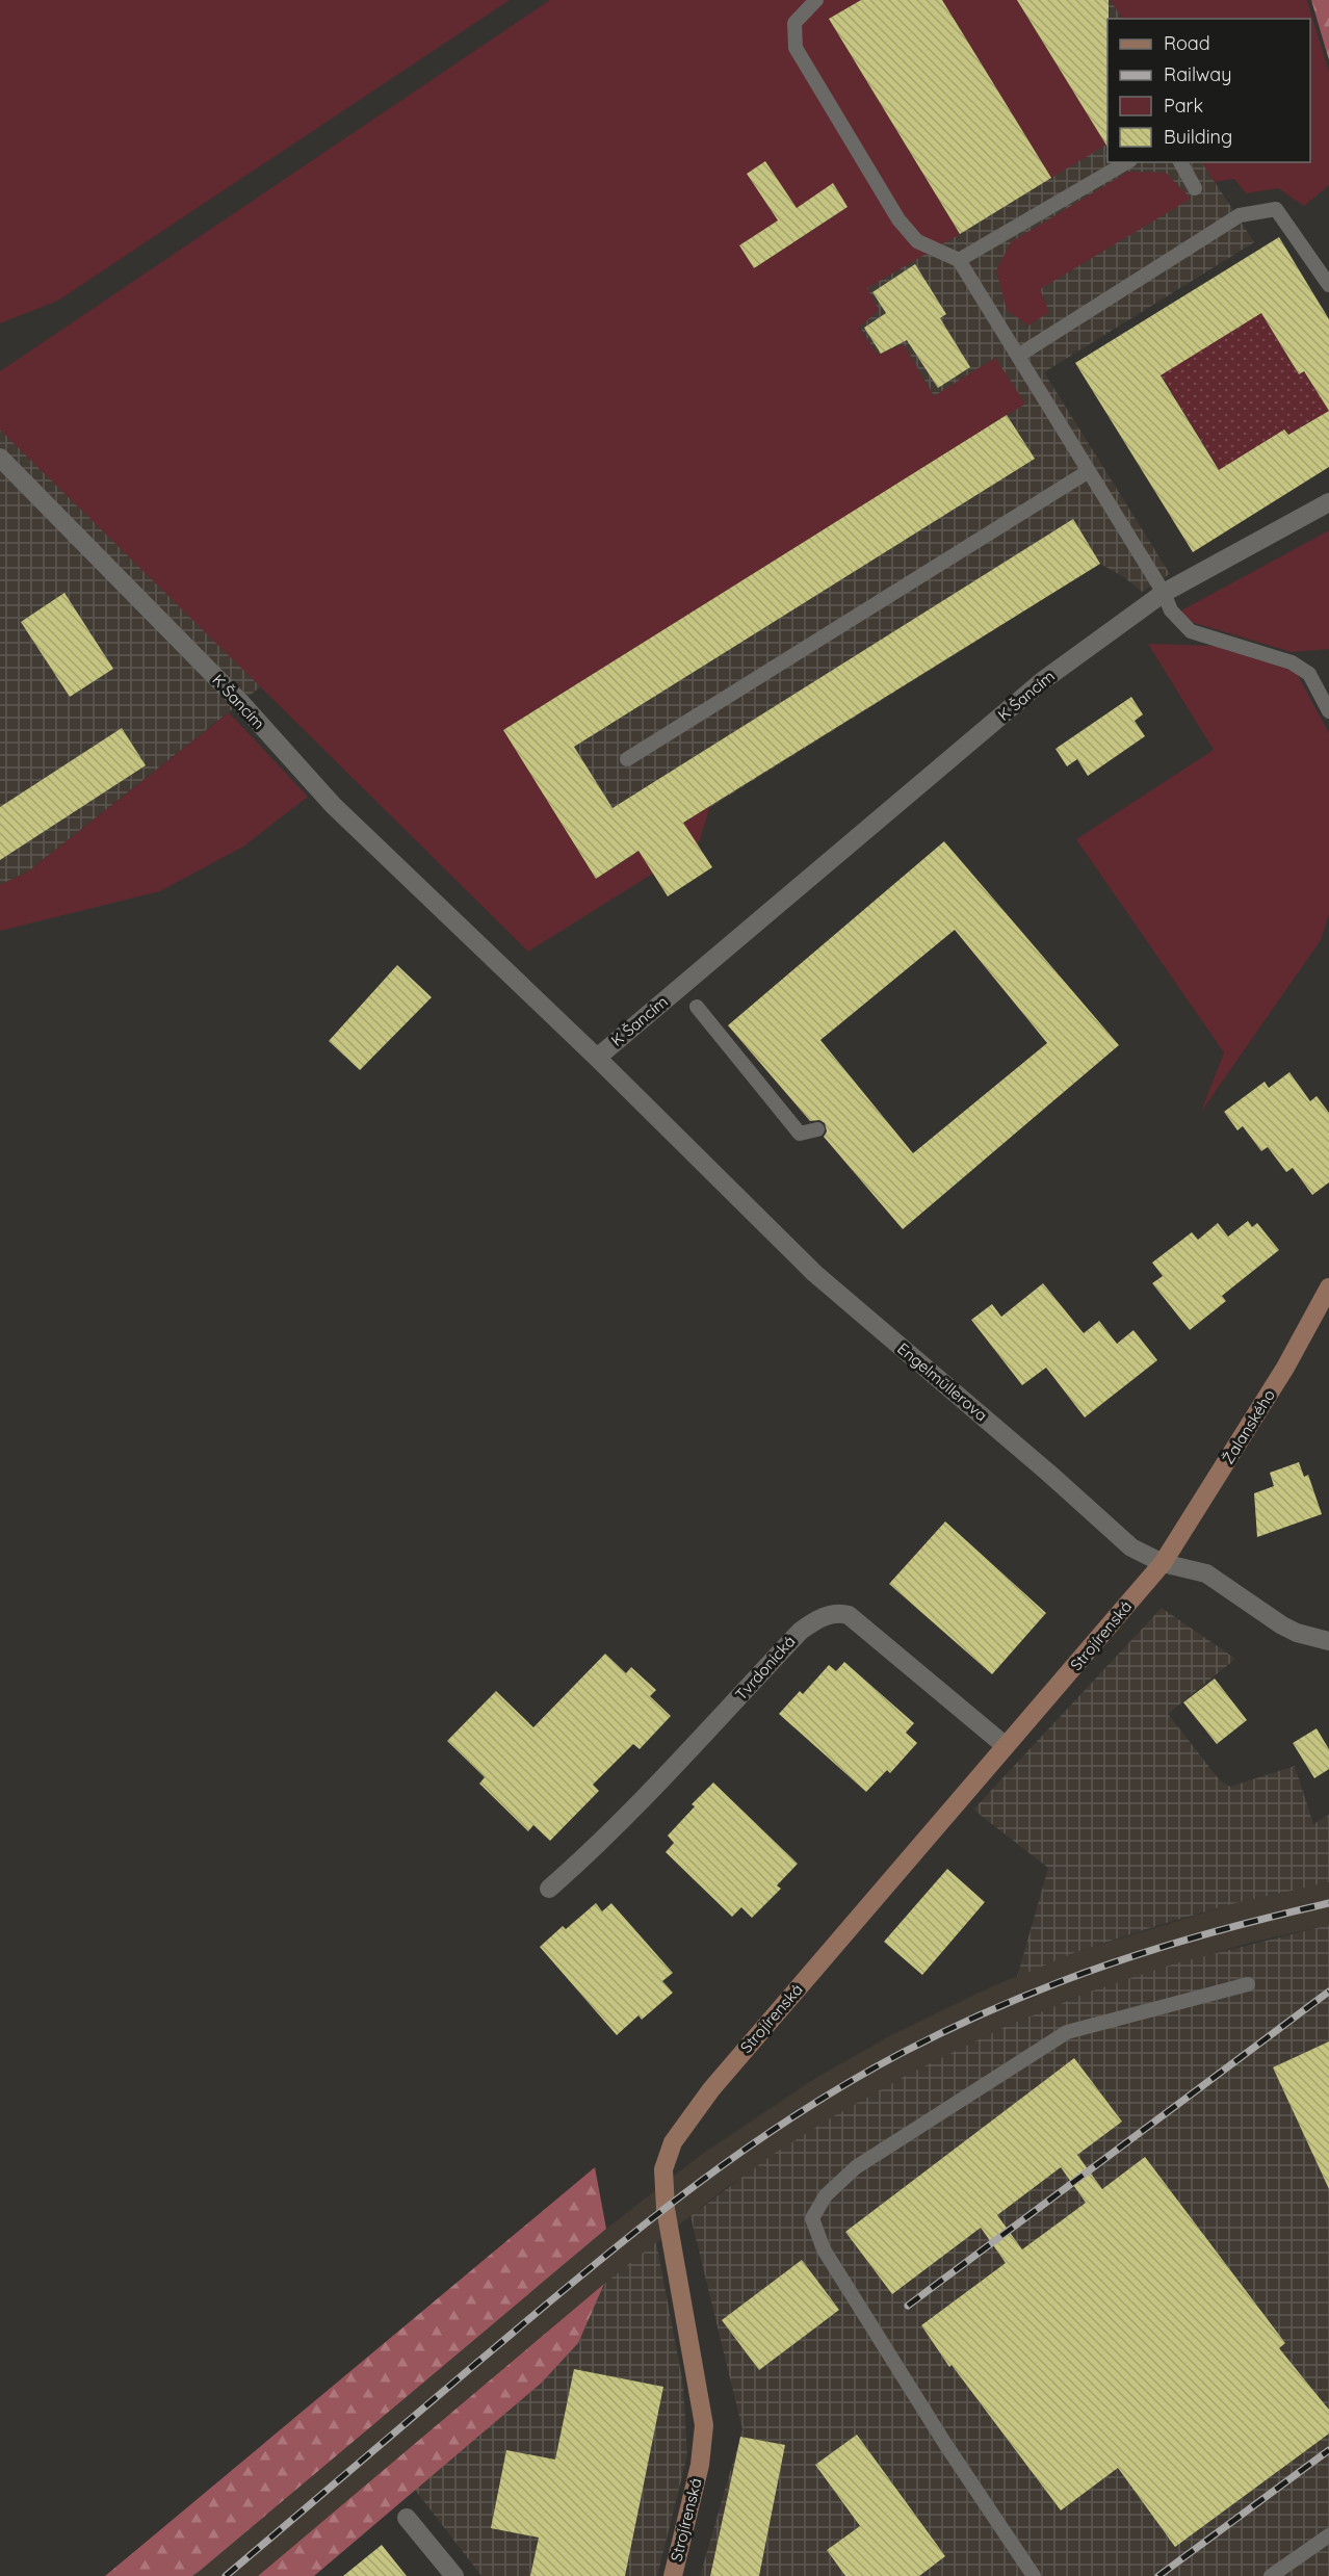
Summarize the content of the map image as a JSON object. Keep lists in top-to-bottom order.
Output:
{
  "streets": {
    "street": [
      "K Šancím",
      "Engelmüllerova",
      "Žalanského",
      "Strojírenská",
      "Tvrdonická"
    ]
  },
  "crossings": [
    ["K Šancím", "Engelmüllerova"],
    ["Engelmüllerova", "Žalanského"],
    ["Engelmüllerova", "Strojírenská"],
    ["Žalanského", "Strojírenská"],
    ["Strojírenská", "Tvrdonická"]
  ],
  "legend": [
    "Road",
    "Railway",
    "Park",
    "Building"
  ]
}
